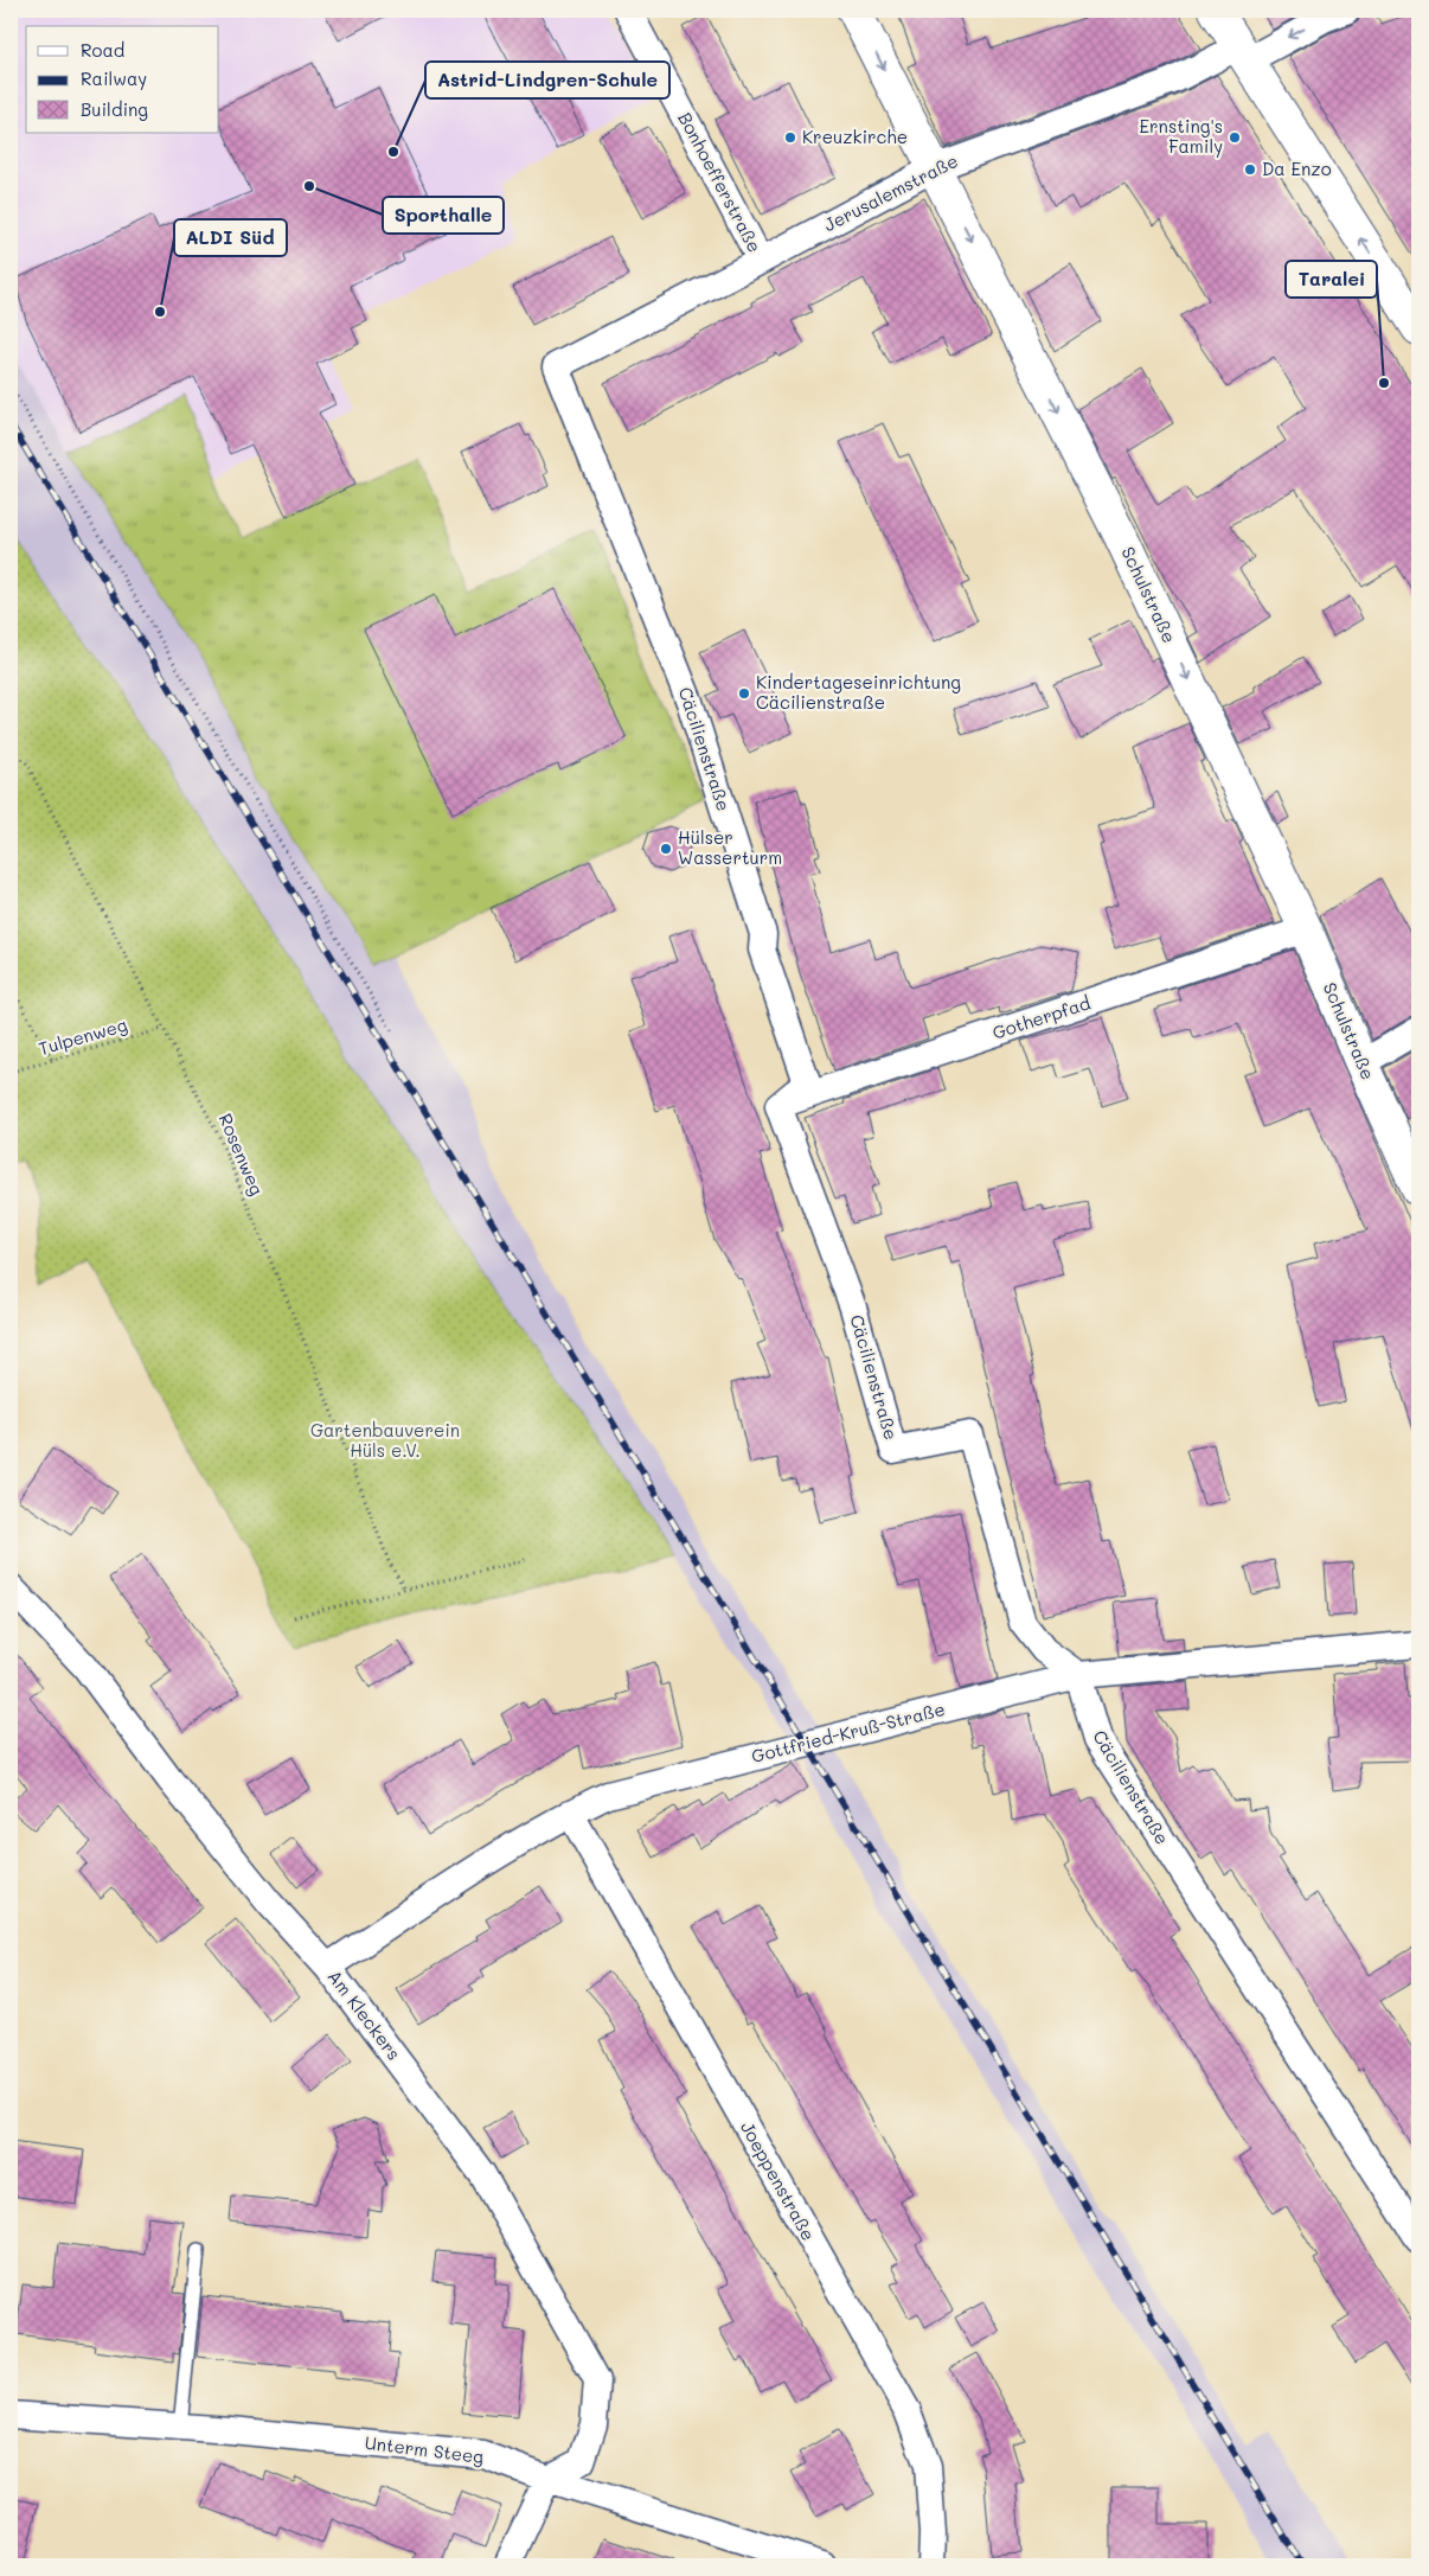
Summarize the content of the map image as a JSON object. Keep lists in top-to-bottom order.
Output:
{
  "streets": {
    "street": [
      "Bonhoefferstraße",
      "Jerusalemstraße",
      "Schulstraße",
      "Cäcilienstraße",
      "Gotherpfad",
      "Gottfried-Kruß-Straße",
      "Am Kleckers",
      "Joeppenstraße",
      "Unterm Steeg"
    ],
    "path": ["Tulpenweg", "Rosenweg"]
  },
  "crossings": [
    ["Bonhoefferstraße", "Jerusalemstraße"],
    ["Jerusalemstraße", "Schulstraße"],
    ["Jerusalemstraße", "Cäcilienstraße"],
    ["Schulstraße", "Gotherpfad"],
    ["Cäcilienstraße", "Gotherpfad"],
    ["Cäcilienstraße", "Gottfried-Kruß-Straße"],
    ["Tulpenweg", "Rosenweg"],
    ["Gottfried-Kruß-Straße", "Am Kleckers"],
    ["Gottfried-Kruß-Straße", "Joeppenstraße"],
    ["Am Kleckers", "Unterm Steeg"]
  ],
  "one_way": ["Schulstraße"],
  "parks": ["Gartenbauverein Hüls e.V."],
  "places": [
    "Kreuzkirche",
    "Ernsting's Family",
    "Astrid-Lindgren-Schule",
    "Da Enzo",
    "Sporthalle",
    "ALDI Süd",
    "Taralei",
    "Kindertageseinrichtung Cäcilienstraße",
    "Hülser Wasserturm"
  ],
  "legend": ["Road", "Railway", "Building"]
}
